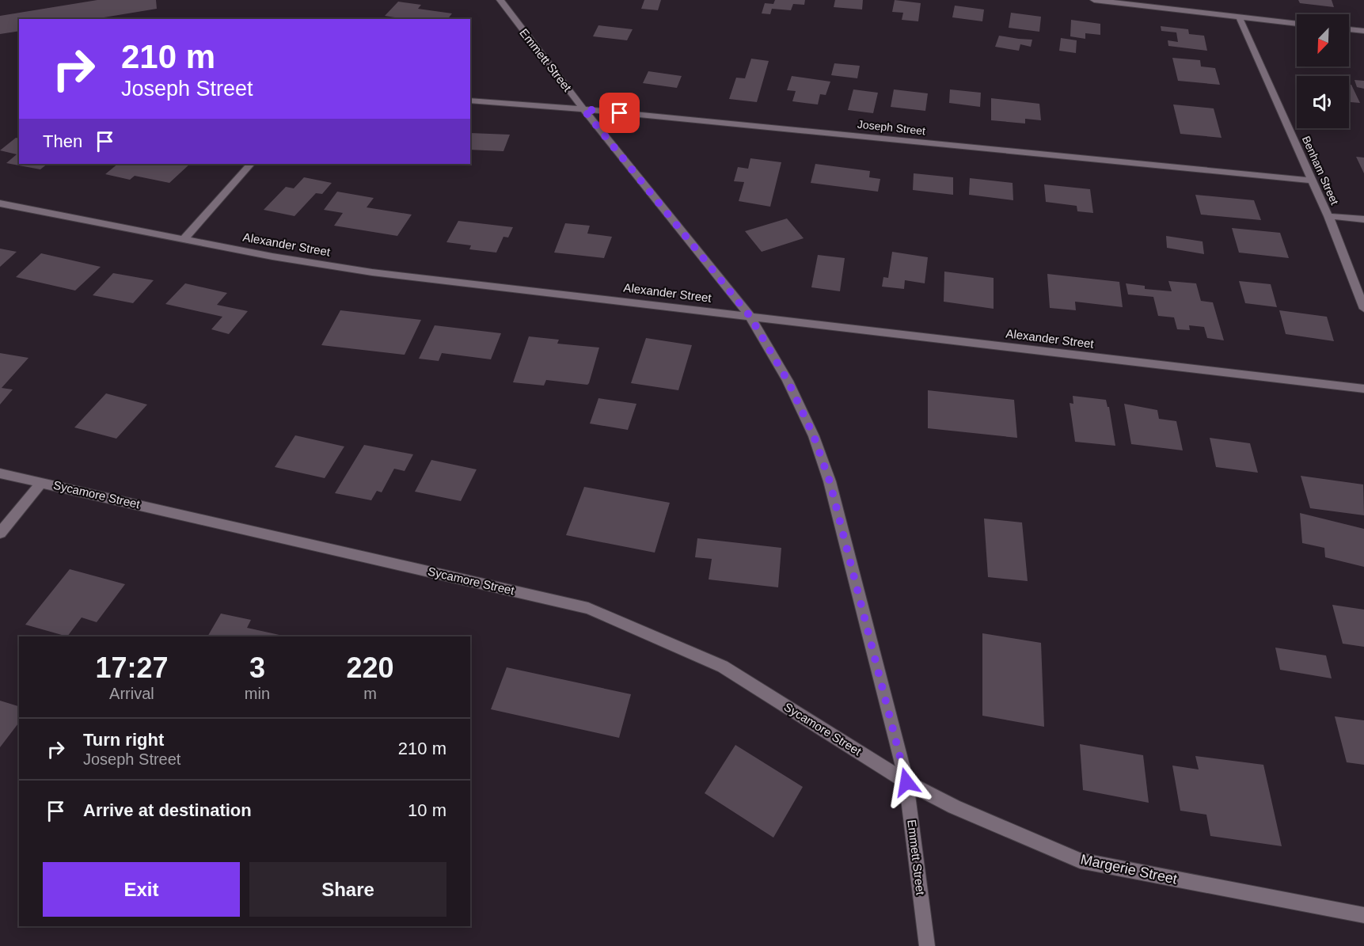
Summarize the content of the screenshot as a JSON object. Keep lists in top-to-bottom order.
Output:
{
  "streets": {
    "street": [
      "Emmett Street",
      "Joseph Street",
      "Benham Street",
      "Alexander Street",
      "Sycamore Street",
      "Margerie Street"
    ]
  },
  "crossings": [
    ["Emmett Street", "Joseph Street"],
    ["Emmett Street", "Alexander Street"],
    ["Emmett Street", "Sycamore Street"],
    ["Emmett Street", "Margerie Street"],
    ["Joseph Street", "Benham Street"],
    ["Sycamore Street", "Margerie Street"]
  ],
  "north": "bottom left",
  "page": {
    "turn": ["210 m", "Joseph Street"],
    "then": "Then",
    "eta": [
      "17:27",
      "Arrival",
      "3",
      "min",
      "220",
      "m"
    ],
    "list": [
      {
        "name": "Turn right",
        "note": "Joseph Street",
        "value": "210 m"
      },
      {
        "name": "Arrive at destination",
        "value": "10 m"
      }
    ],
    "buttons": ["Exit", "Share"]
  }
}
